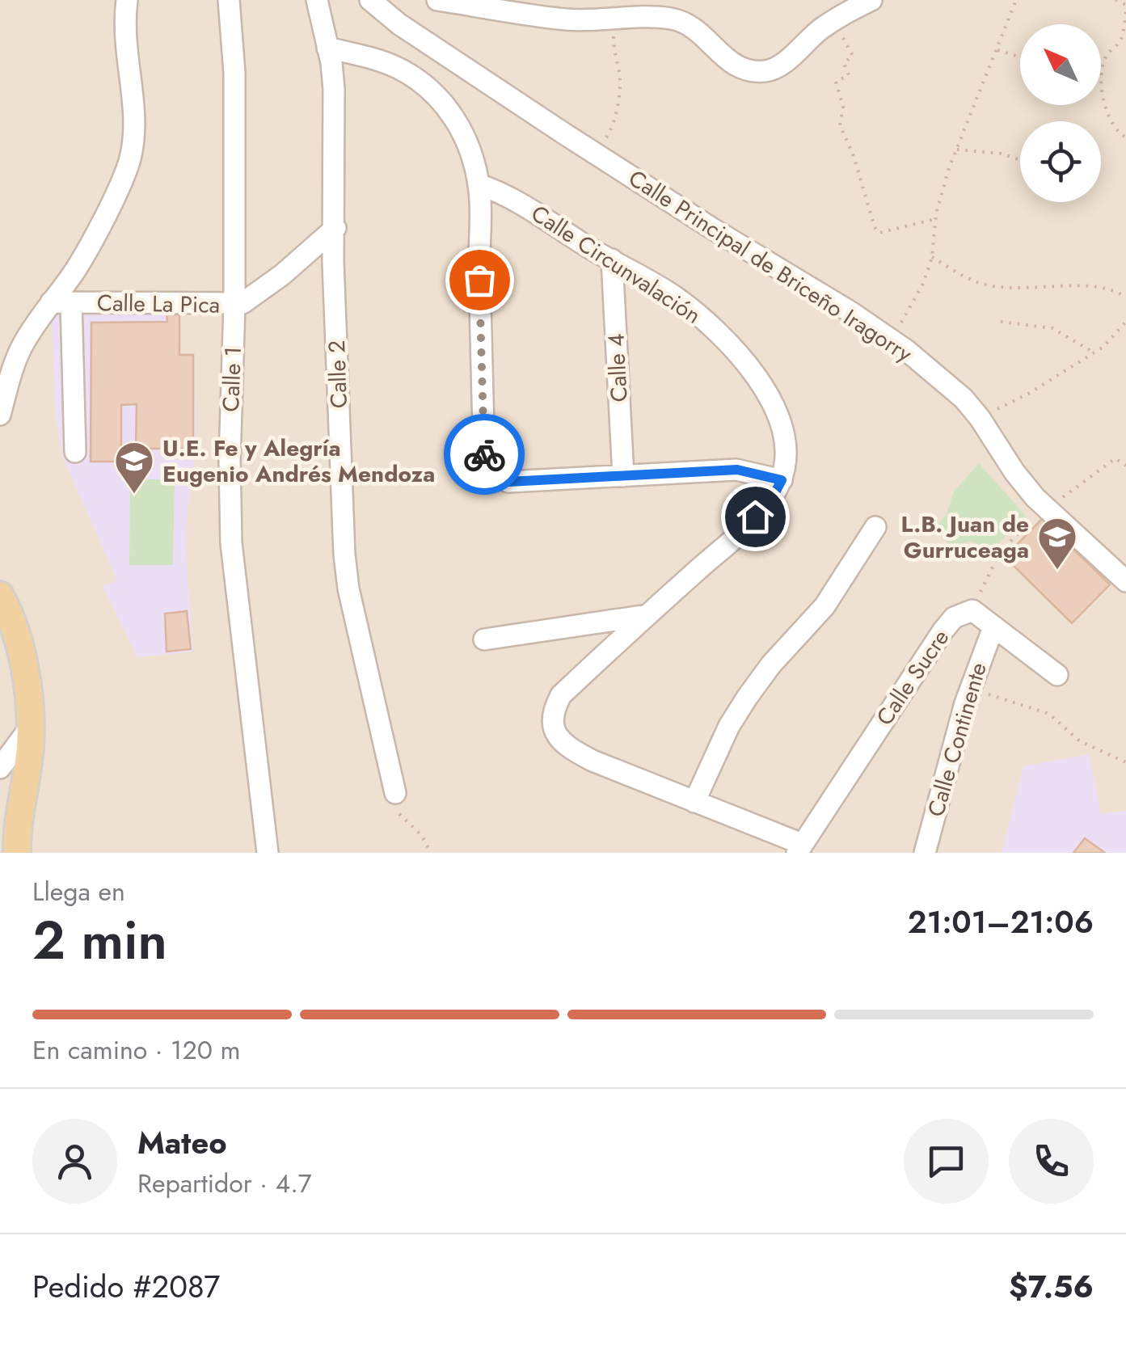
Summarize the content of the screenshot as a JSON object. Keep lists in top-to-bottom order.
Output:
{
  "streets": {
    "street": [
      "Calle Circunvalación",
      "Calle Principal de Briceño Iragorry",
      "Calle La Pica",
      "Calle 4",
      "Calle 2",
      "Calle 1",
      "Calle Sucre",
      "Calle Continente"
    ]
  },
  "crossings": [
    ["Calle Circunvalación", "Calle 4"],
    ["Calle La Pica", "Calle 2"],
    ["Calle La Pica", "Calle 1"]
  ],
  "places": {
    "school or university": ["U.E. Fe y Alegría Eugenio Andrés Mendoza", "L.B. Juan de Gurruceaga"]
  },
  "north": "top left",
  "page": {
    "heading": ["2 min", "Llega en", "21:01–21:06"],
    "panel": [
      "Mateo",
      "Repartidor · 4.7",
      "Pedido #2087",
      "$7.56"
    ],
    "bar": "En camino · 120 m"
  }
}
